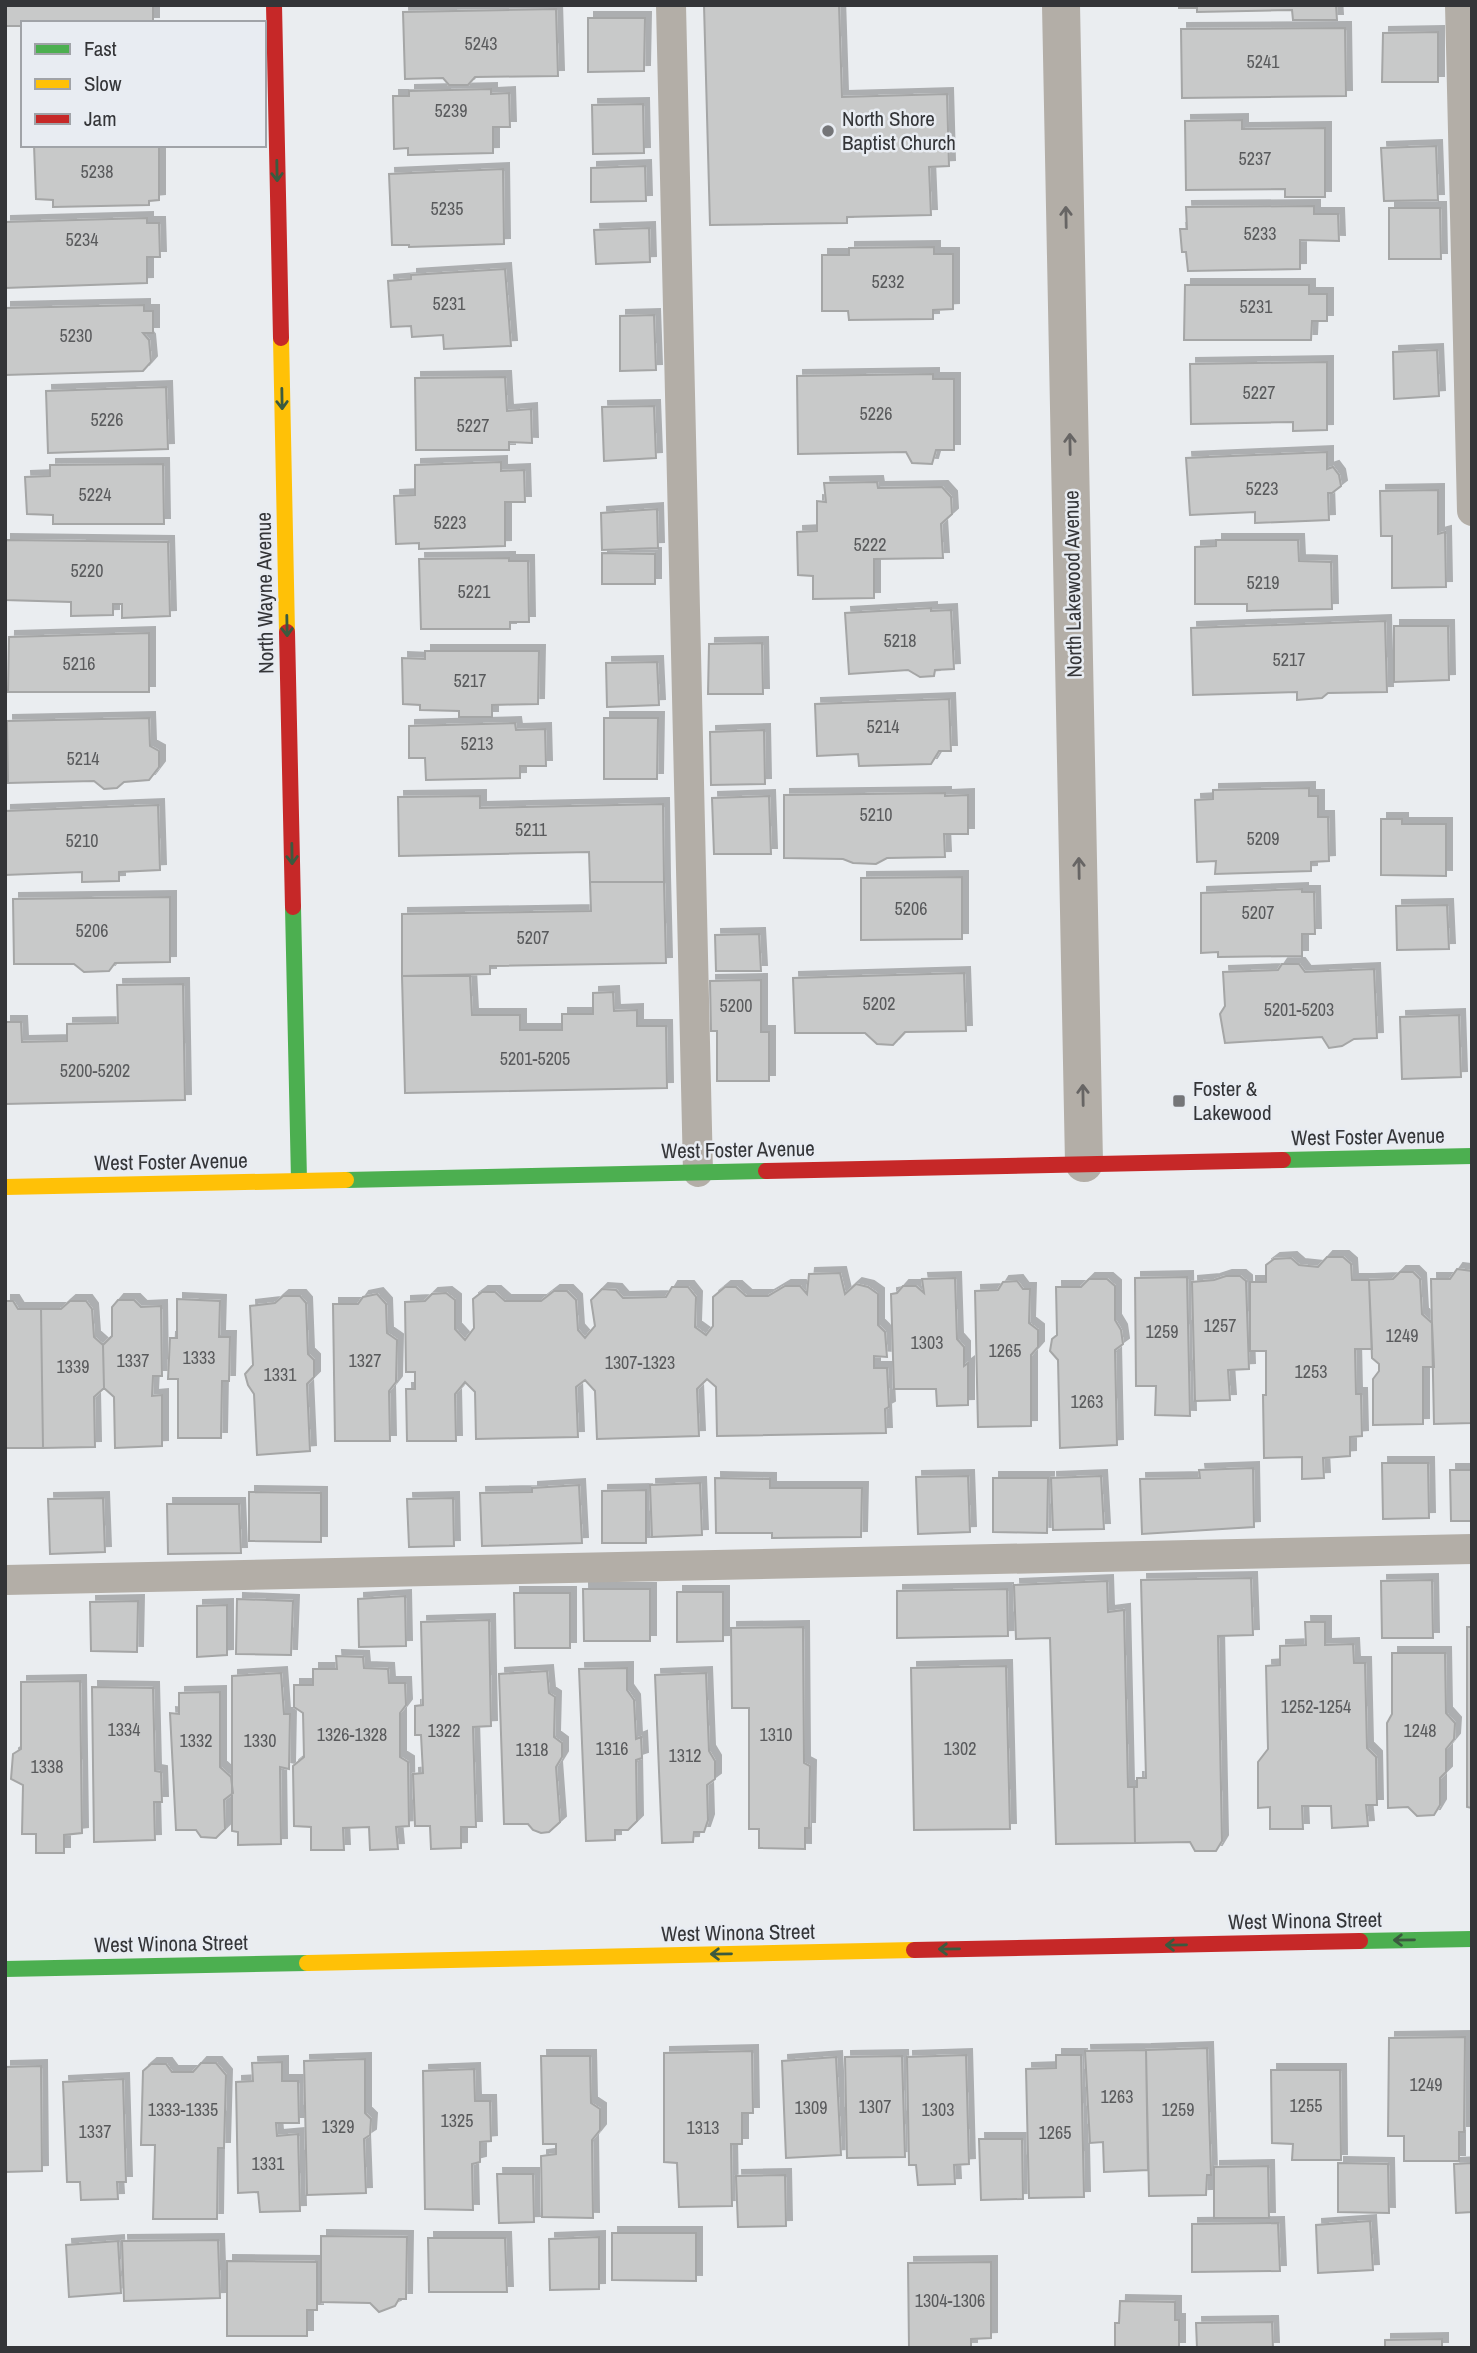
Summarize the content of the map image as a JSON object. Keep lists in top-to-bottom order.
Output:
{
  "streets": {
    "street": [
      "North Lakewood Avenue",
      "North Wayne Avenue",
      "West Foster Avenue",
      "West Winona Street"
    ]
  },
  "crossings": [
    ["North Lakewood Avenue", "West Foster Avenue"],
    ["North Wayne Avenue", "West Foster Avenue"]
  ],
  "one_way": ["North Lakewood Avenue", "North Wayne Avenue", "West Winona Street"],
  "places": {
    "other": ["North Shore Baptist Church"],
    "transit": ["Foster & Lakewood"]
  },
  "house_numbers": [
    "5243",
    "5241",
    "5239",
    "5237",
    "5238",
    "5235",
    "5233",
    "5234",
    "5232",
    "5231",
    "5231",
    "5230",
    "5227",
    "5226",
    "5226",
    "5227",
    "5223",
    "5224",
    "5223",
    "5222",
    "5220",
    "5219",
    "5221",
    "5218",
    "5217",
    "5216",
    "5217",
    "5214",
    "5213",
    "5214",
    "5210",
    "5211",
    "5209",
    "5210",
    "5206",
    "5207",
    "5206",
    "5207",
    "5202",
    "5200",
    "5201-5203",
    "5201-5205",
    "5200-5202",
    "1257",
    "1259",
    "1249",
    "1303",
    "1265",
    "1333",
    "1337",
    "1327",
    "1307-1323",
    "1339",
    "1253",
    "1331",
    "1263",
    "1252-1254",
    "1334",
    "1322",
    "1248",
    "1326-1328",
    "1310",
    "1332",
    "1330",
    "1316",
    "1302",
    "1318",
    "1312",
    "1338",
    "1249",
    "1263",
    "1255",
    "1307",
    "1309",
    "1333-1335",
    "1303",
    "1259",
    "1325",
    "1329",
    "1313",
    "1337",
    "1265",
    "1331",
    "1304-1306"
  ],
  "legend": ["Fast", "Slow", "Jam"]
}
